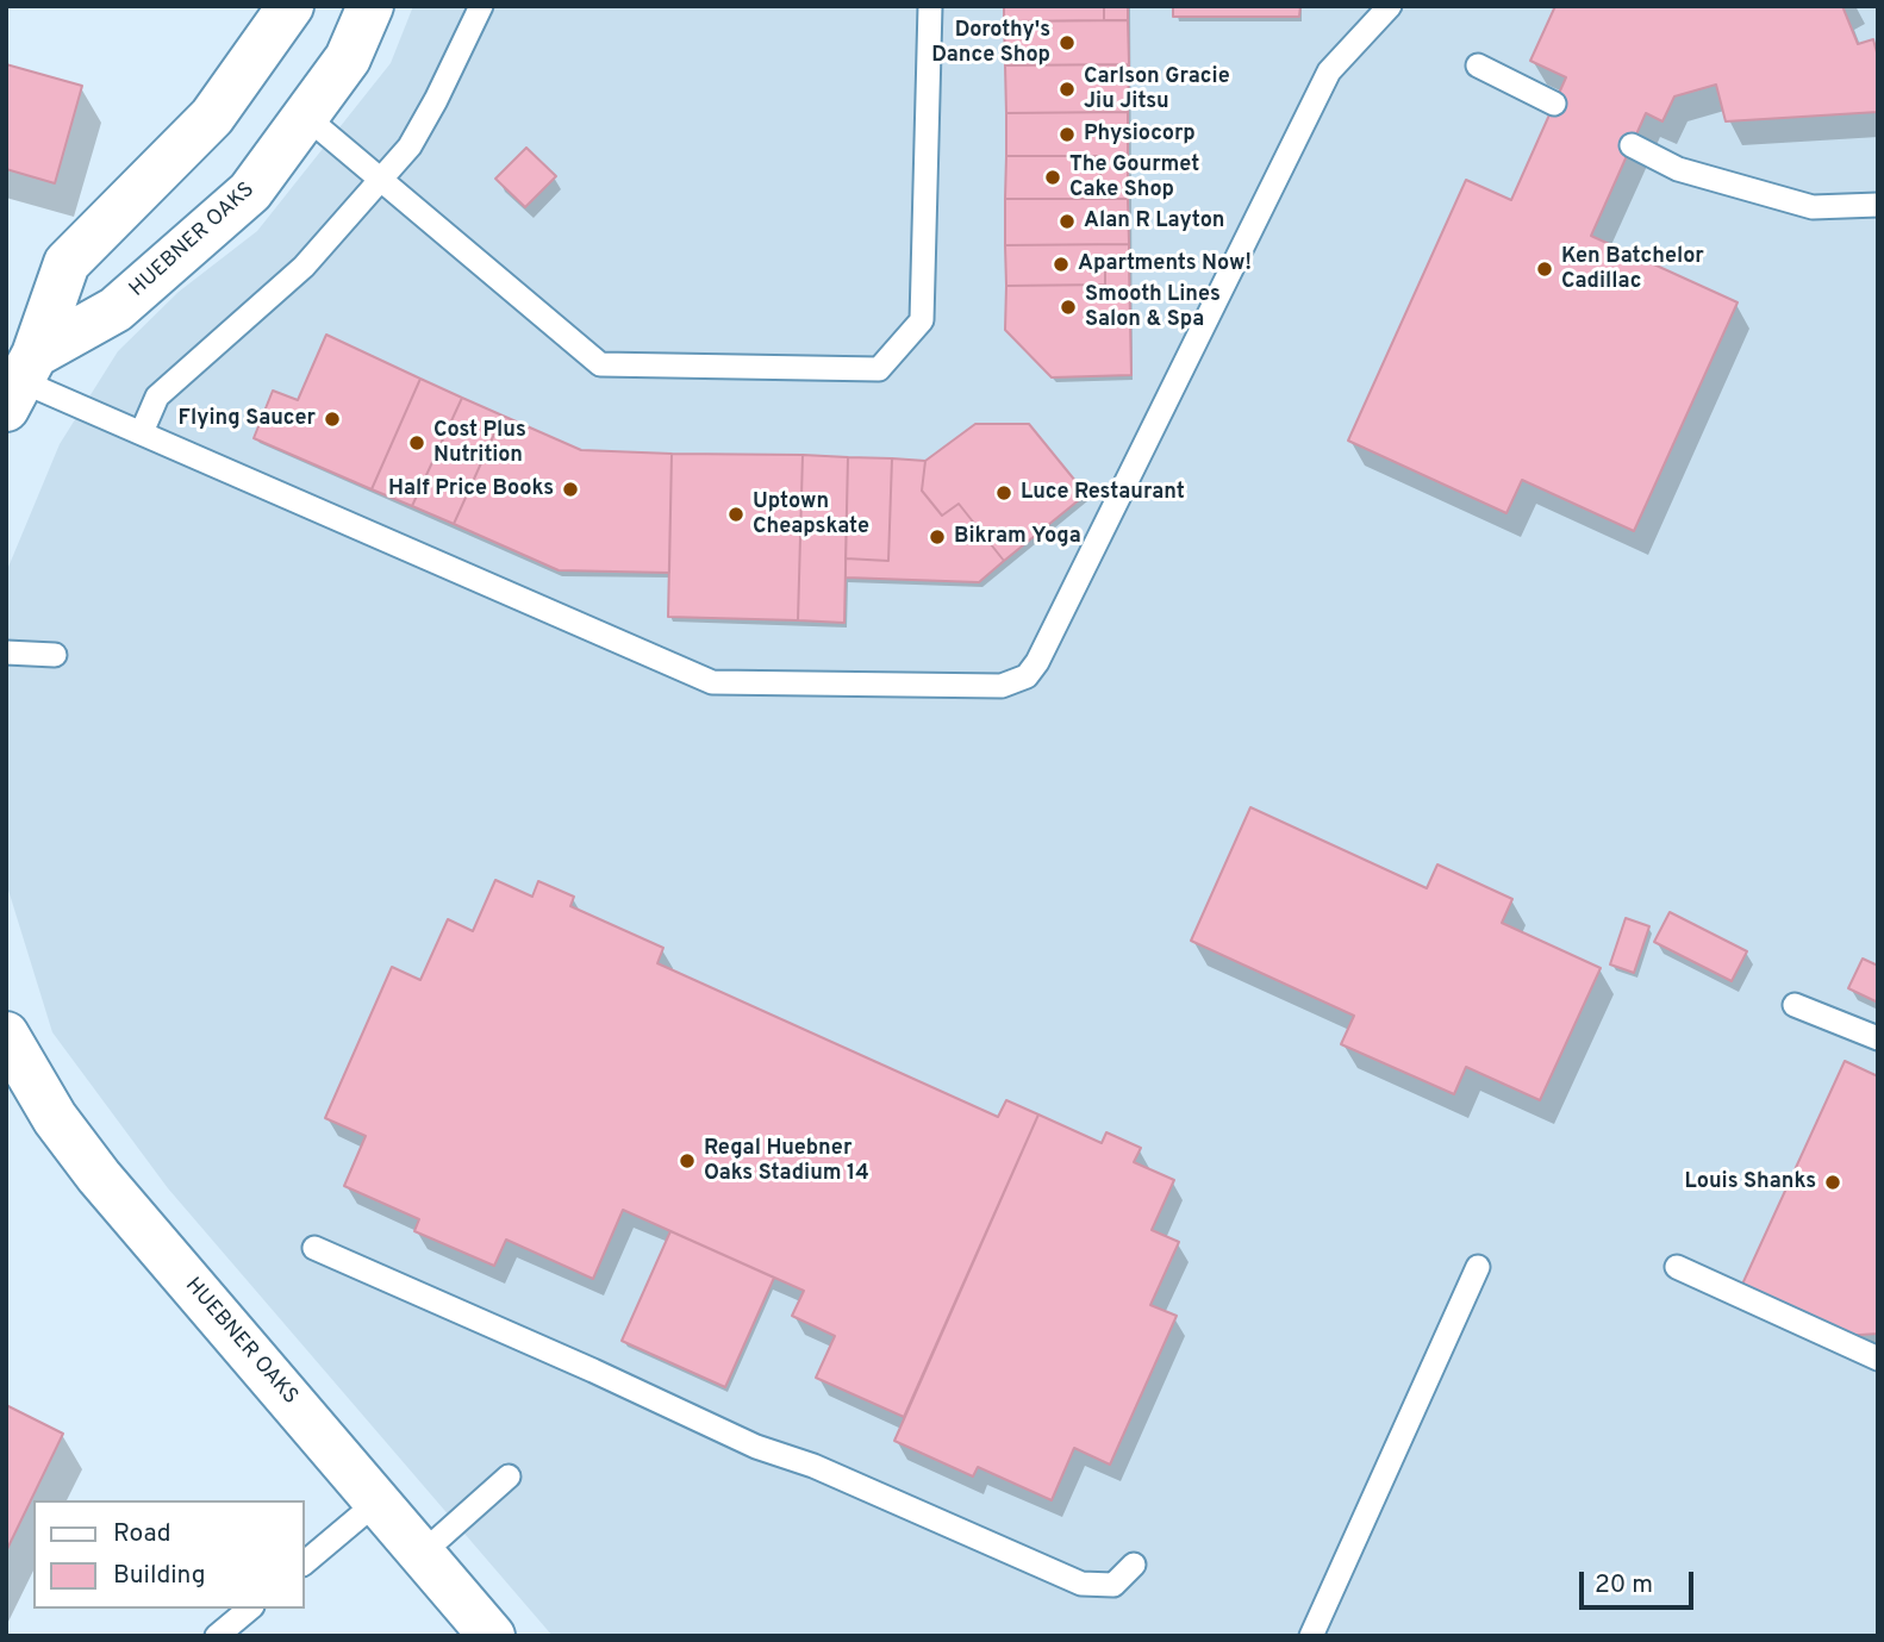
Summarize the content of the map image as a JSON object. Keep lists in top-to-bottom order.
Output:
{
  "streets": {
    "street": ["HUEBNER OAKS"]
  },
  "places": [
    "Dorothy's Dance Shop",
    "Carlson Gracie Jiu Jitsu",
    "Physiocorp",
    "The Gourmet Cake Shop",
    "Alan R Layton",
    "Apartments Now!",
    "Ken Batchelor Cadillac",
    "Smooth Lines Salon & Spa",
    "Flying Saucer",
    "Cost Plus Nutrition",
    "Half Price Books",
    "Luce Restaurant",
    "Uptown Cheapskate",
    "Bikram Yoga",
    "Regal Huebner Oaks Stadium 14",
    "Louis Shanks"
  ],
  "legend": ["Road", "Building"],
  "scale_bar": "20 m"
}
